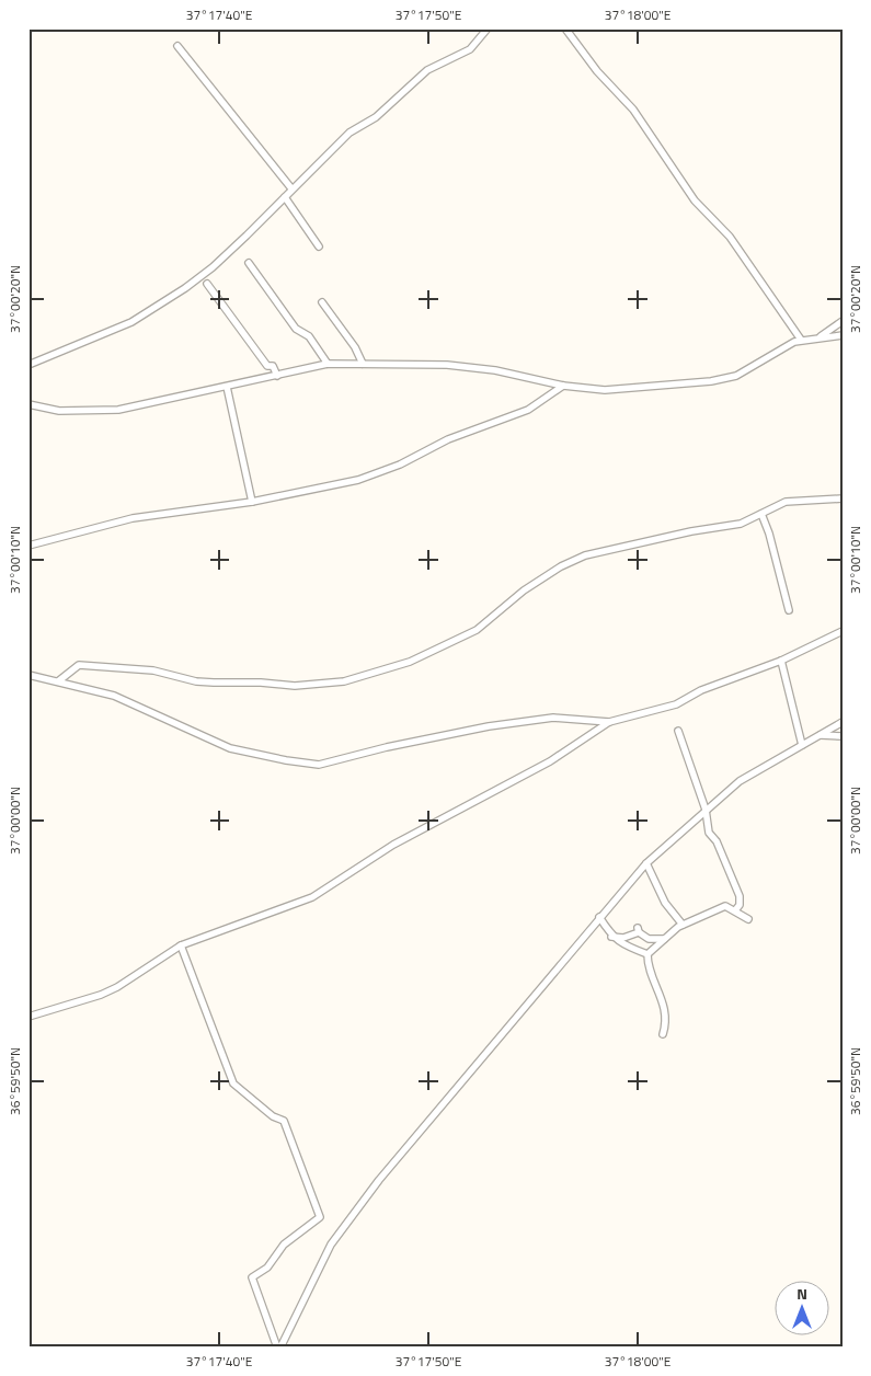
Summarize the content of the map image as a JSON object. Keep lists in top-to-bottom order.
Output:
{
  "north": "top",
  "coordinates": [
    "37°17'40\"E",
    "37°17'50\"E",
    "37°18'00\"E",
    "37°00'20\"N",
    "37°00'10\"N",
    "37°00'00\"N",
    "36°59'50\"N"
  ]
}
